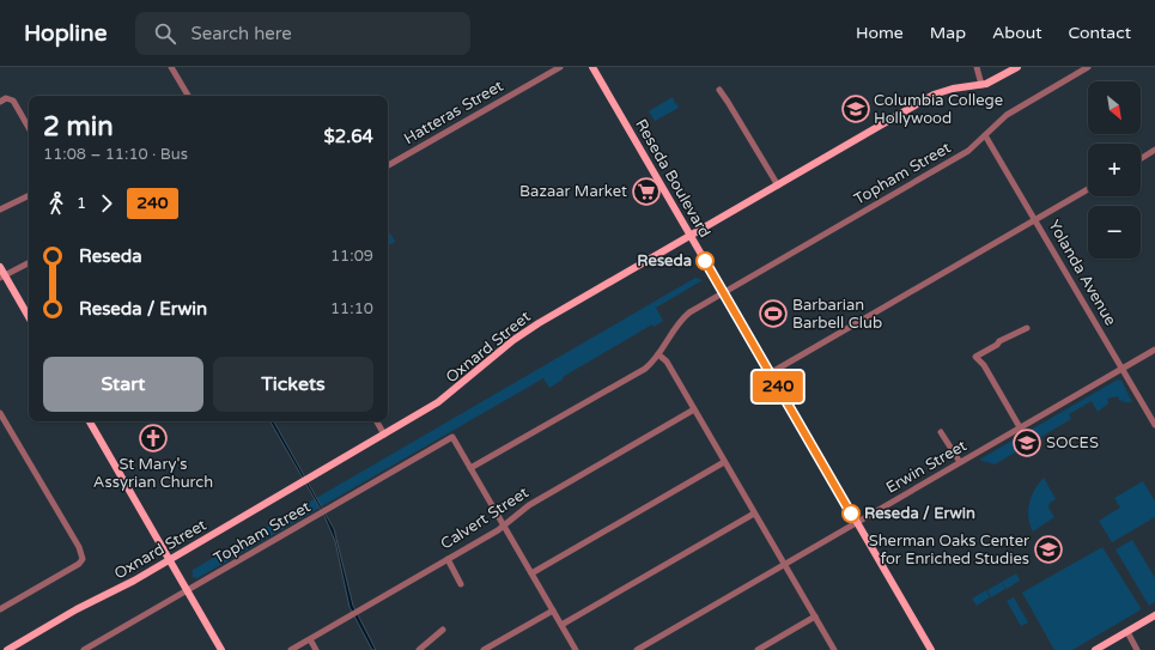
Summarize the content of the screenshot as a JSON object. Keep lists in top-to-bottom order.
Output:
{
  "streets": {
    "main road": ["Reseda Boulevard", "Oxnard Street"],
    "street": [
      "Hatteras Street",
      "Topham Street",
      "Yolanda Avenue",
      "Erwin Street",
      "Calvert Street"
    ]
  },
  "crossings": [
    ["Topham Street", "Reseda Boulevard"],
    ["Topham Street", "Yolanda Avenue"],
    ["Reseda Boulevard", "Oxnard Street"],
    ["Reseda Boulevard", "Erwin Street"],
    ["Yolanda Avenue", "Erwin Street"]
  ],
  "places": {
    "school or university": ["Columbia College Hollywood", "SOCES", "Sherman Oaks Center for Enriched Studies"],
    "supermarket": ["Bazaar Market"],
    "other": ["Reseda", "Reseda / Erwin"],
    "sports": ["Barbarian Barbell Club"],
    "church": ["St Mary's Assyrian Church"]
  },
  "lines": ["bus line 240"],
  "north": "bottom right",
  "page": {
    "header": "Hopline",
    "search": "Search here",
    "nav": [
      "Home",
      "Map",
      "About",
      "Contact"
    ],
    "on_map": "240",
    "map_buttons": ["+", "−"],
    "heading": ["2 min", "11:08 – 11:10 · Bus", "$2.64"],
    "legs": ["1", "240"],
    "list": [
      {
        "name": "Reseda",
        "value": "11:09"
      },
      {
        "name": "Reseda / Erwin",
        "value": "11:10"
      }
    ],
    "buttons": ["Start", "Tickets"]
  }
}
